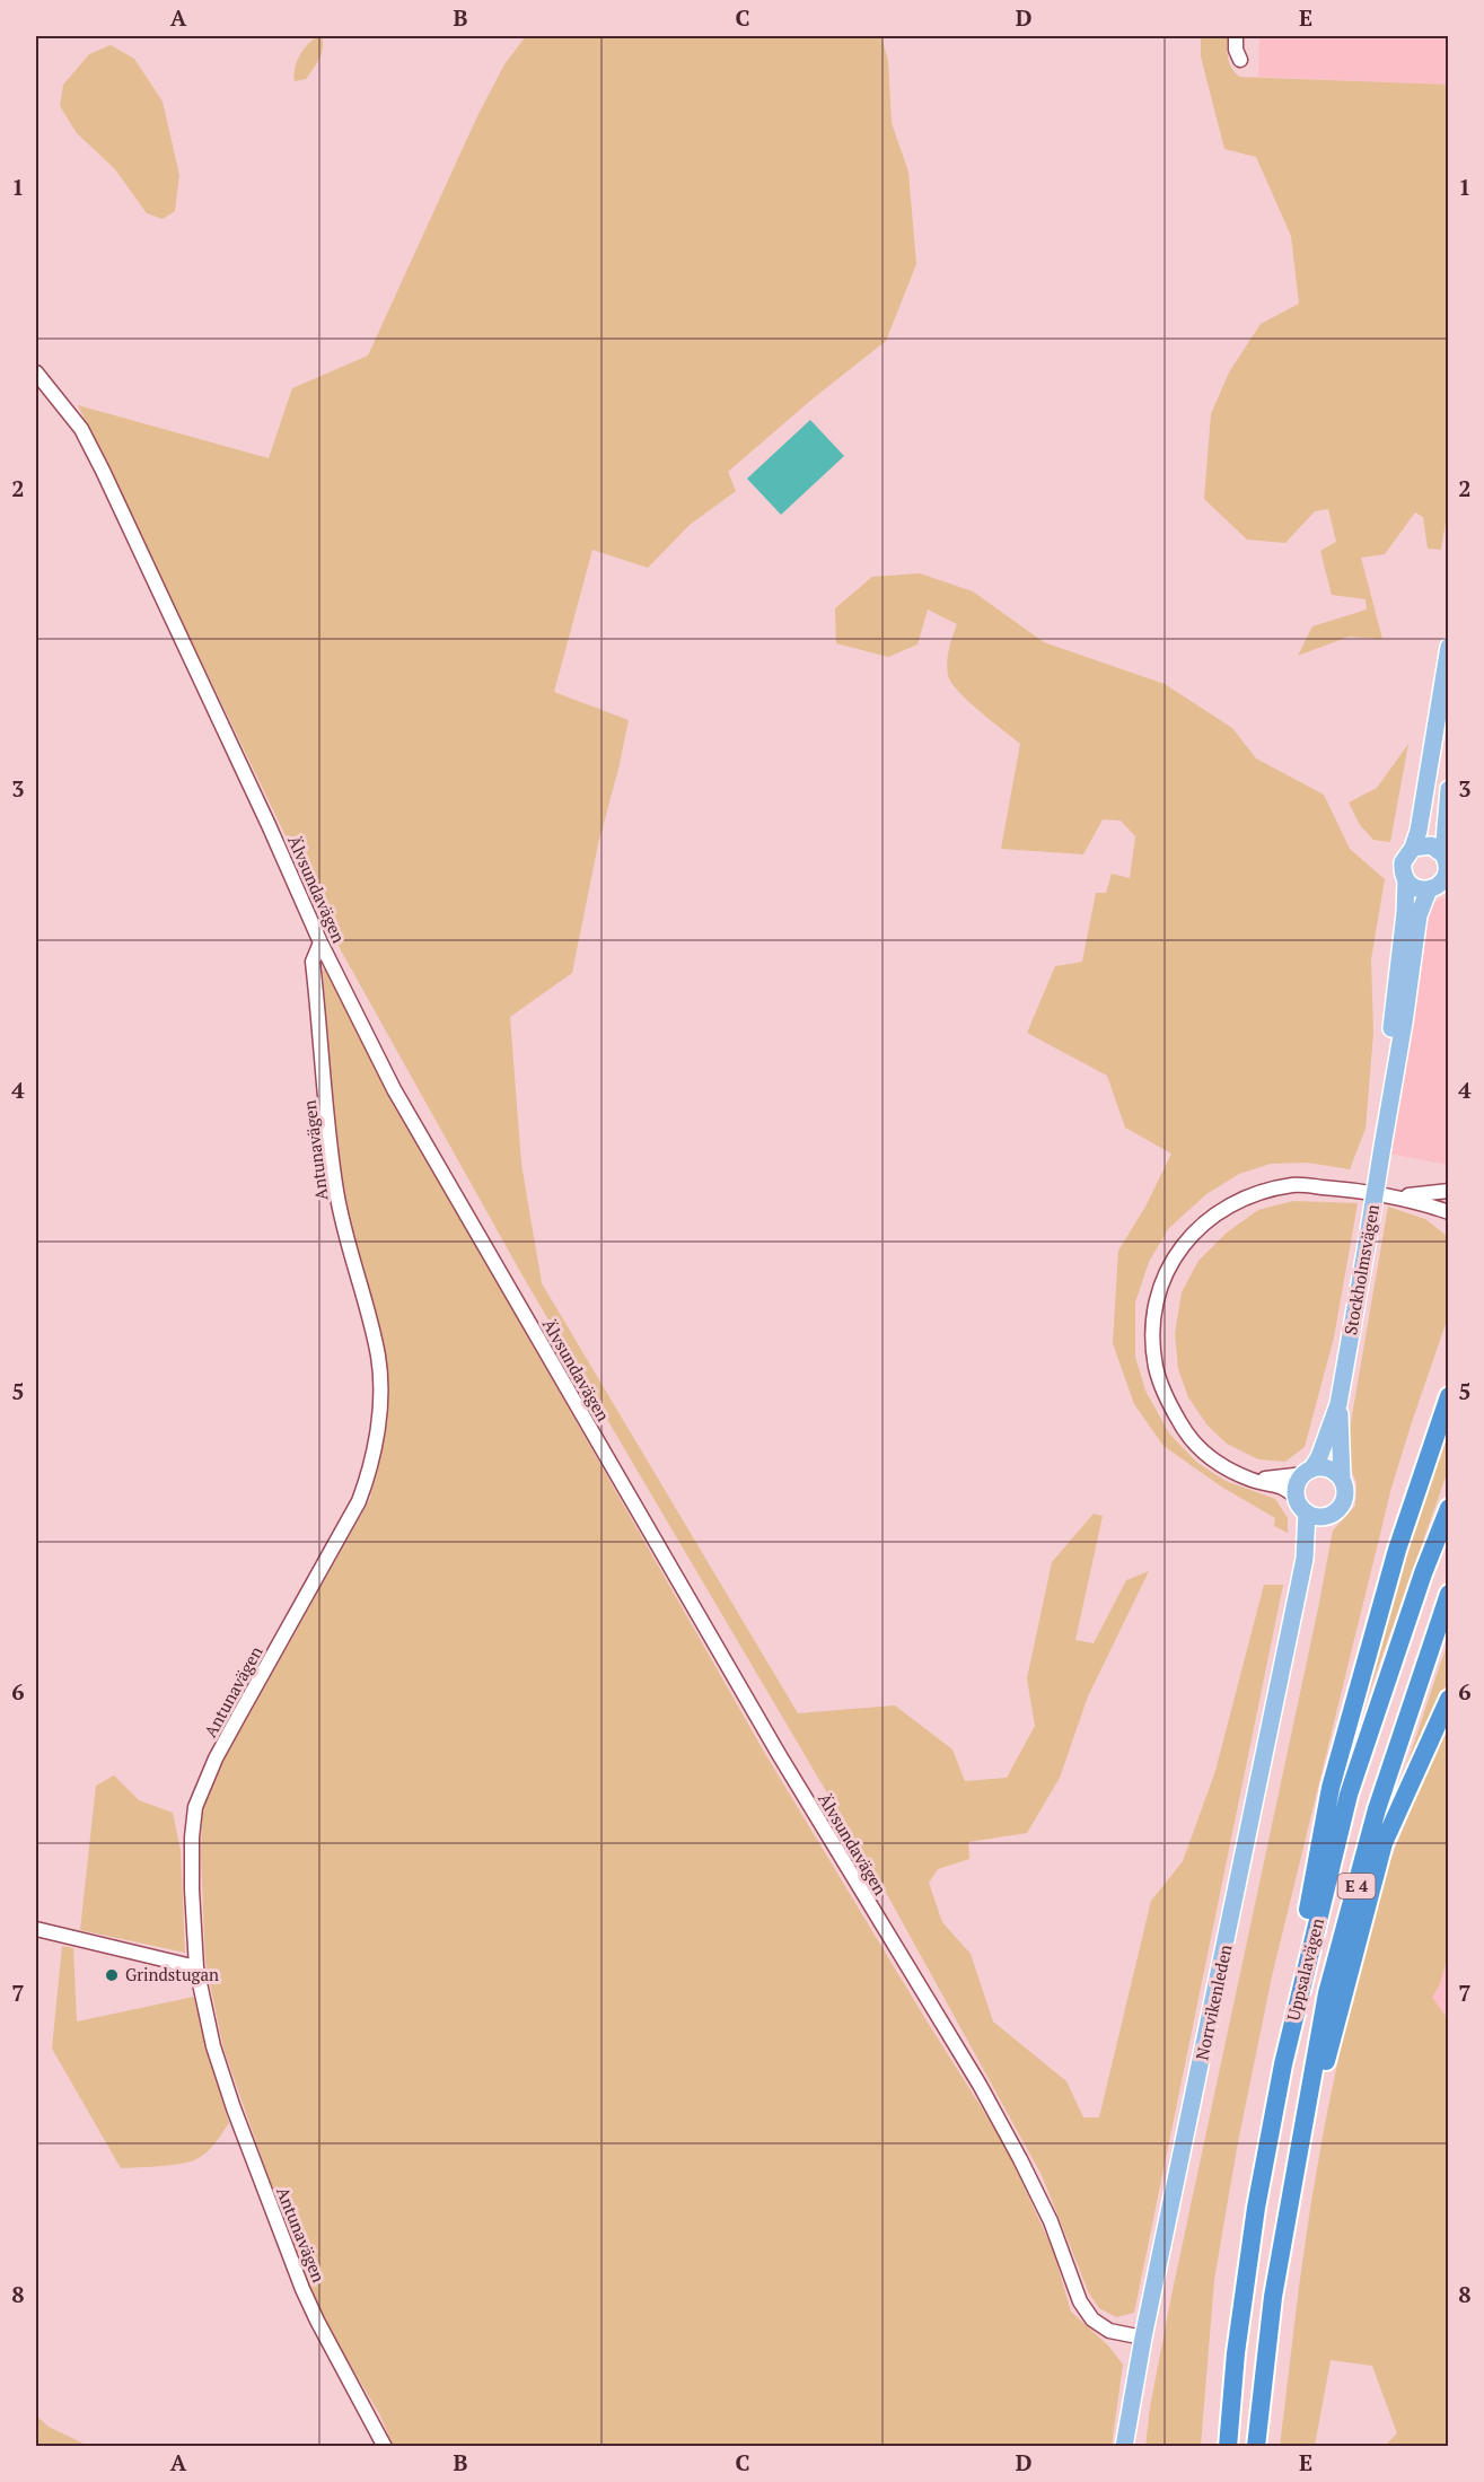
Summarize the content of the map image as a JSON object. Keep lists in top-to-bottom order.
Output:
{
  "streets": {
    "highway": ["E 4", "Uppsalavägen"],
    "main road": ["Stockholmsvägen", "Norrvikenleden"],
    "street": ["Älvsundavägen", "Antunavägen"]
  },
  "crossings": [
    ["Älvsundavägen", "Antunavägen"],
    ["Älvsundavägen", "Norrvikenleden"],
    ["Stockholmsvägen", "Norrvikenleden"]
  ],
  "places": ["Grindstugan"],
  "grid": {
    "columns": [
      "A",
      "B",
      "C",
      "D",
      "E"
    ],
    "rows": [
      "1",
      "2",
      "3",
      "4",
      "5",
      "6",
      "7",
      "8"
    ]
  }
}
